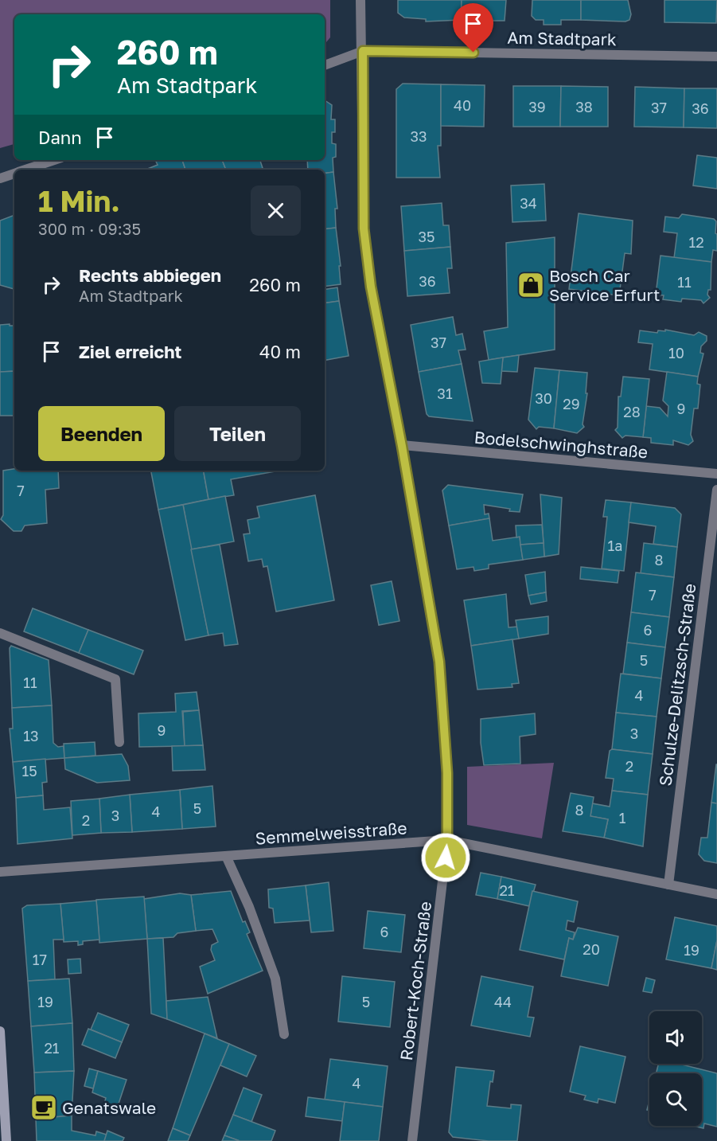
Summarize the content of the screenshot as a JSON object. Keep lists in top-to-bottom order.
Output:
{
  "streets": {
    "street": [
      "Am Stadtpark",
      "Bodelschwinghstraße",
      "Schulze-Delitzsch-Straße",
      "Semmelweisstraße",
      "Robert-Koch-Straße"
    ]
  },
  "crossings": [
    ["Am Stadtpark", "Robert-Koch-Straße"],
    ["Bodelschwinghstraße", "Robert-Koch-Straße"],
    ["Schulze-Delitzsch-Straße", "Semmelweisstraße"],
    ["Semmelweisstraße", "Robert-Koch-Straße"]
  ],
  "places": {
    "shop": ["Bosch Car Service Erfurt"],
    "cafe": ["Genatswale"]
  },
  "house_numbers": [
    "40",
    "39",
    "38",
    "37",
    "36",
    "33",
    "34",
    "35",
    "12",
    "36",
    "11",
    "37",
    "10",
    "31",
    "30",
    "29",
    "9",
    "28",
    "7",
    "1a",
    "8",
    "7",
    "6",
    "5",
    "11",
    "4",
    "9",
    "3",
    "13",
    "2",
    "15",
    "5",
    "8",
    "4",
    "3",
    "1",
    "2",
    "21",
    "6",
    "20",
    "19",
    "17",
    "19",
    "5",
    "44",
    "21",
    "4"
  ],
  "page": {
    "turn": ["260 m", "Am Stadtpark"],
    "then": "Dann",
    "heading": ["1 Min.", "300 m · 09:35"],
    "list": [
      {
        "name": "Rechts abbiegen",
        "note": "Am Stadtpark",
        "value": "260 m"
      },
      {
        "name": "Ziel erreicht",
        "value": "40 m"
      }
    ],
    "buttons": ["Beenden", "Teilen"]
  }
}
